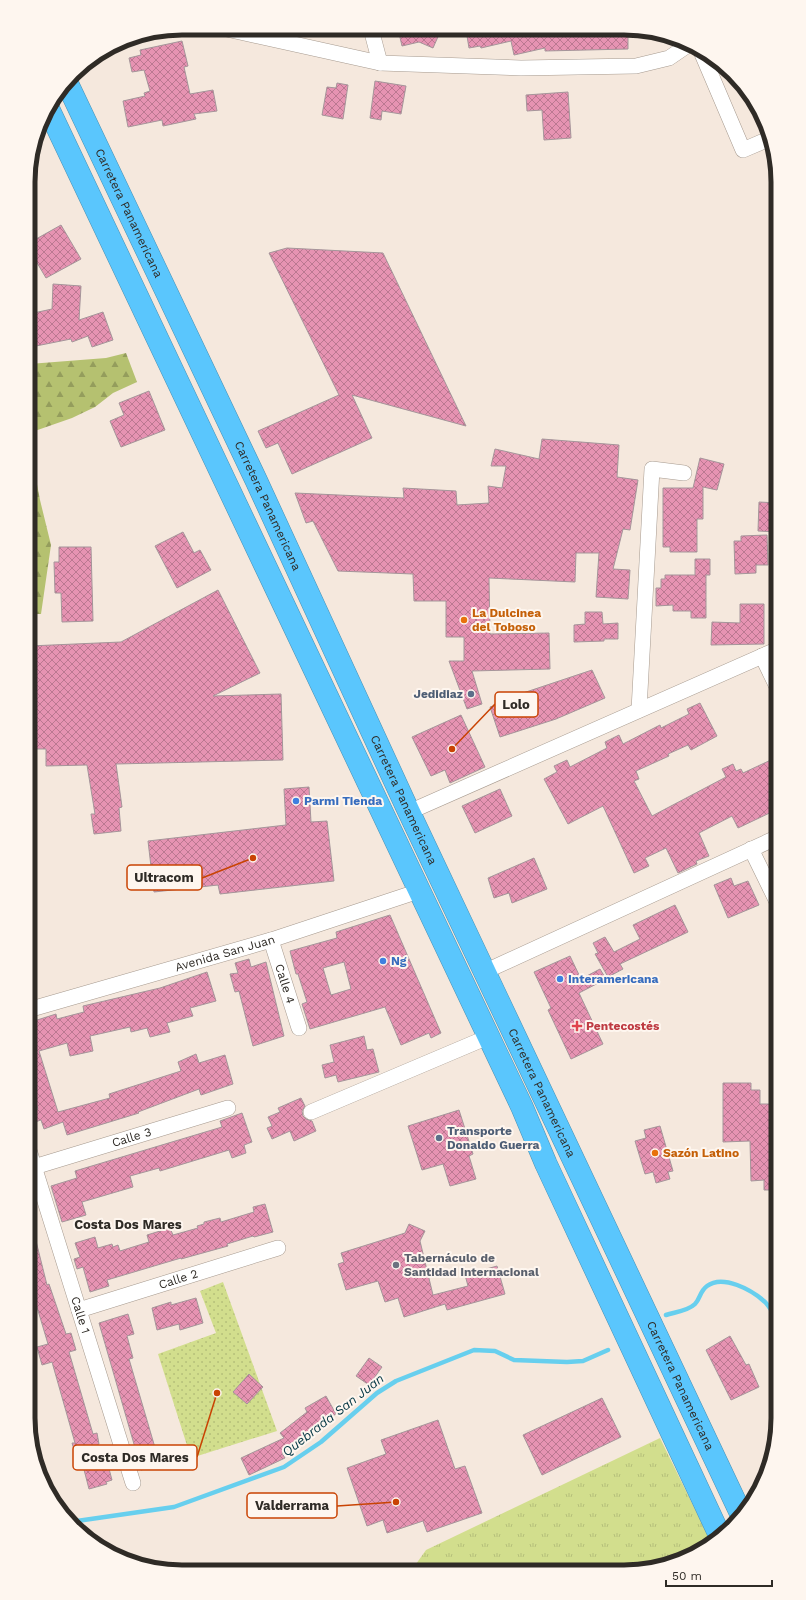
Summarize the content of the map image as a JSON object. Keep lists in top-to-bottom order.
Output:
{
  "streets": {
    "highway": ["Carretera Panamericana"],
    "street": [
      "Avenida San Juan",
      "Calle 4",
      "Calle 3",
      "Calle 2",
      "Calle 1"
    ]
  },
  "crossings": [
    ["Carretera Panamericana", "Avenida San Juan"],
    ["Avenida San Juan", "Calle 4"],
    ["Calle 2", "Calle 1"]
  ],
  "districts": ["Costa Dos Mares"],
  "water": ["Quebrada San Juan"],
  "places": {
    "other": [
      "La Dulcinea del Toboso",
      "Jedidiaz",
      "Lolo",
      "Parmi Tienda",
      "Ultracom",
      "Ng",
      "Interamericana",
      "Transporte Donaldo Guerra",
      "Sazón Latino",
      "Tabernáculo de Santidad Internacional",
      "Costa Dos Mares",
      "Valderrama"
    ],
    "health": ["Pentecostés"]
  },
  "scale_bar": "50 m"
}
